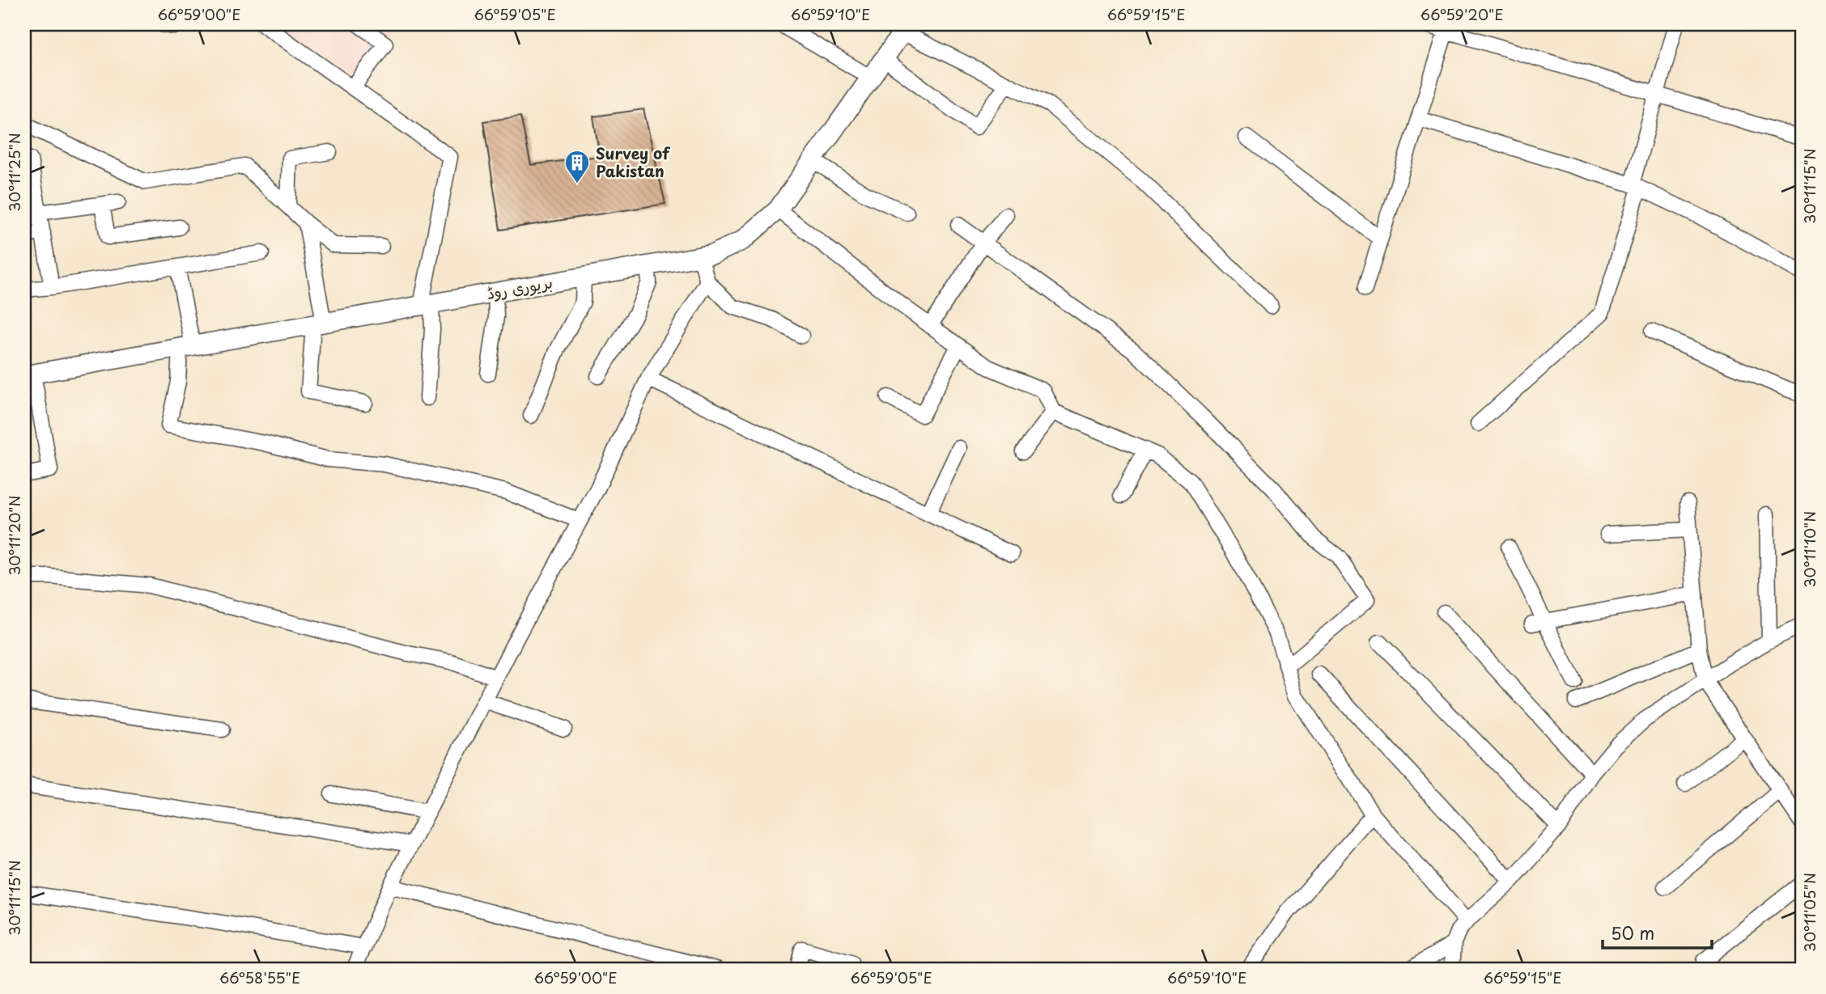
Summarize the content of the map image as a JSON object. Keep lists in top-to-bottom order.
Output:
{
  "streets": {
    "main road": ["بریوری روڈ"]
  },
  "places": {
    "building": ["Survey of Pakistan"]
  },
  "scale_bar": "50 m",
  "coordinates": [
    "66°59'00\"E",
    "66°59'05\"E",
    "66°59'10\"E",
    "66°59'15\"E",
    "66°59'20\"E",
    "30°11'25\"N",
    "30°11'15\"N",
    "30°11'20\"N",
    "30°11'10\"N",
    "30°11'05\"N",
    "66°58'55\"E"
  ]
}
